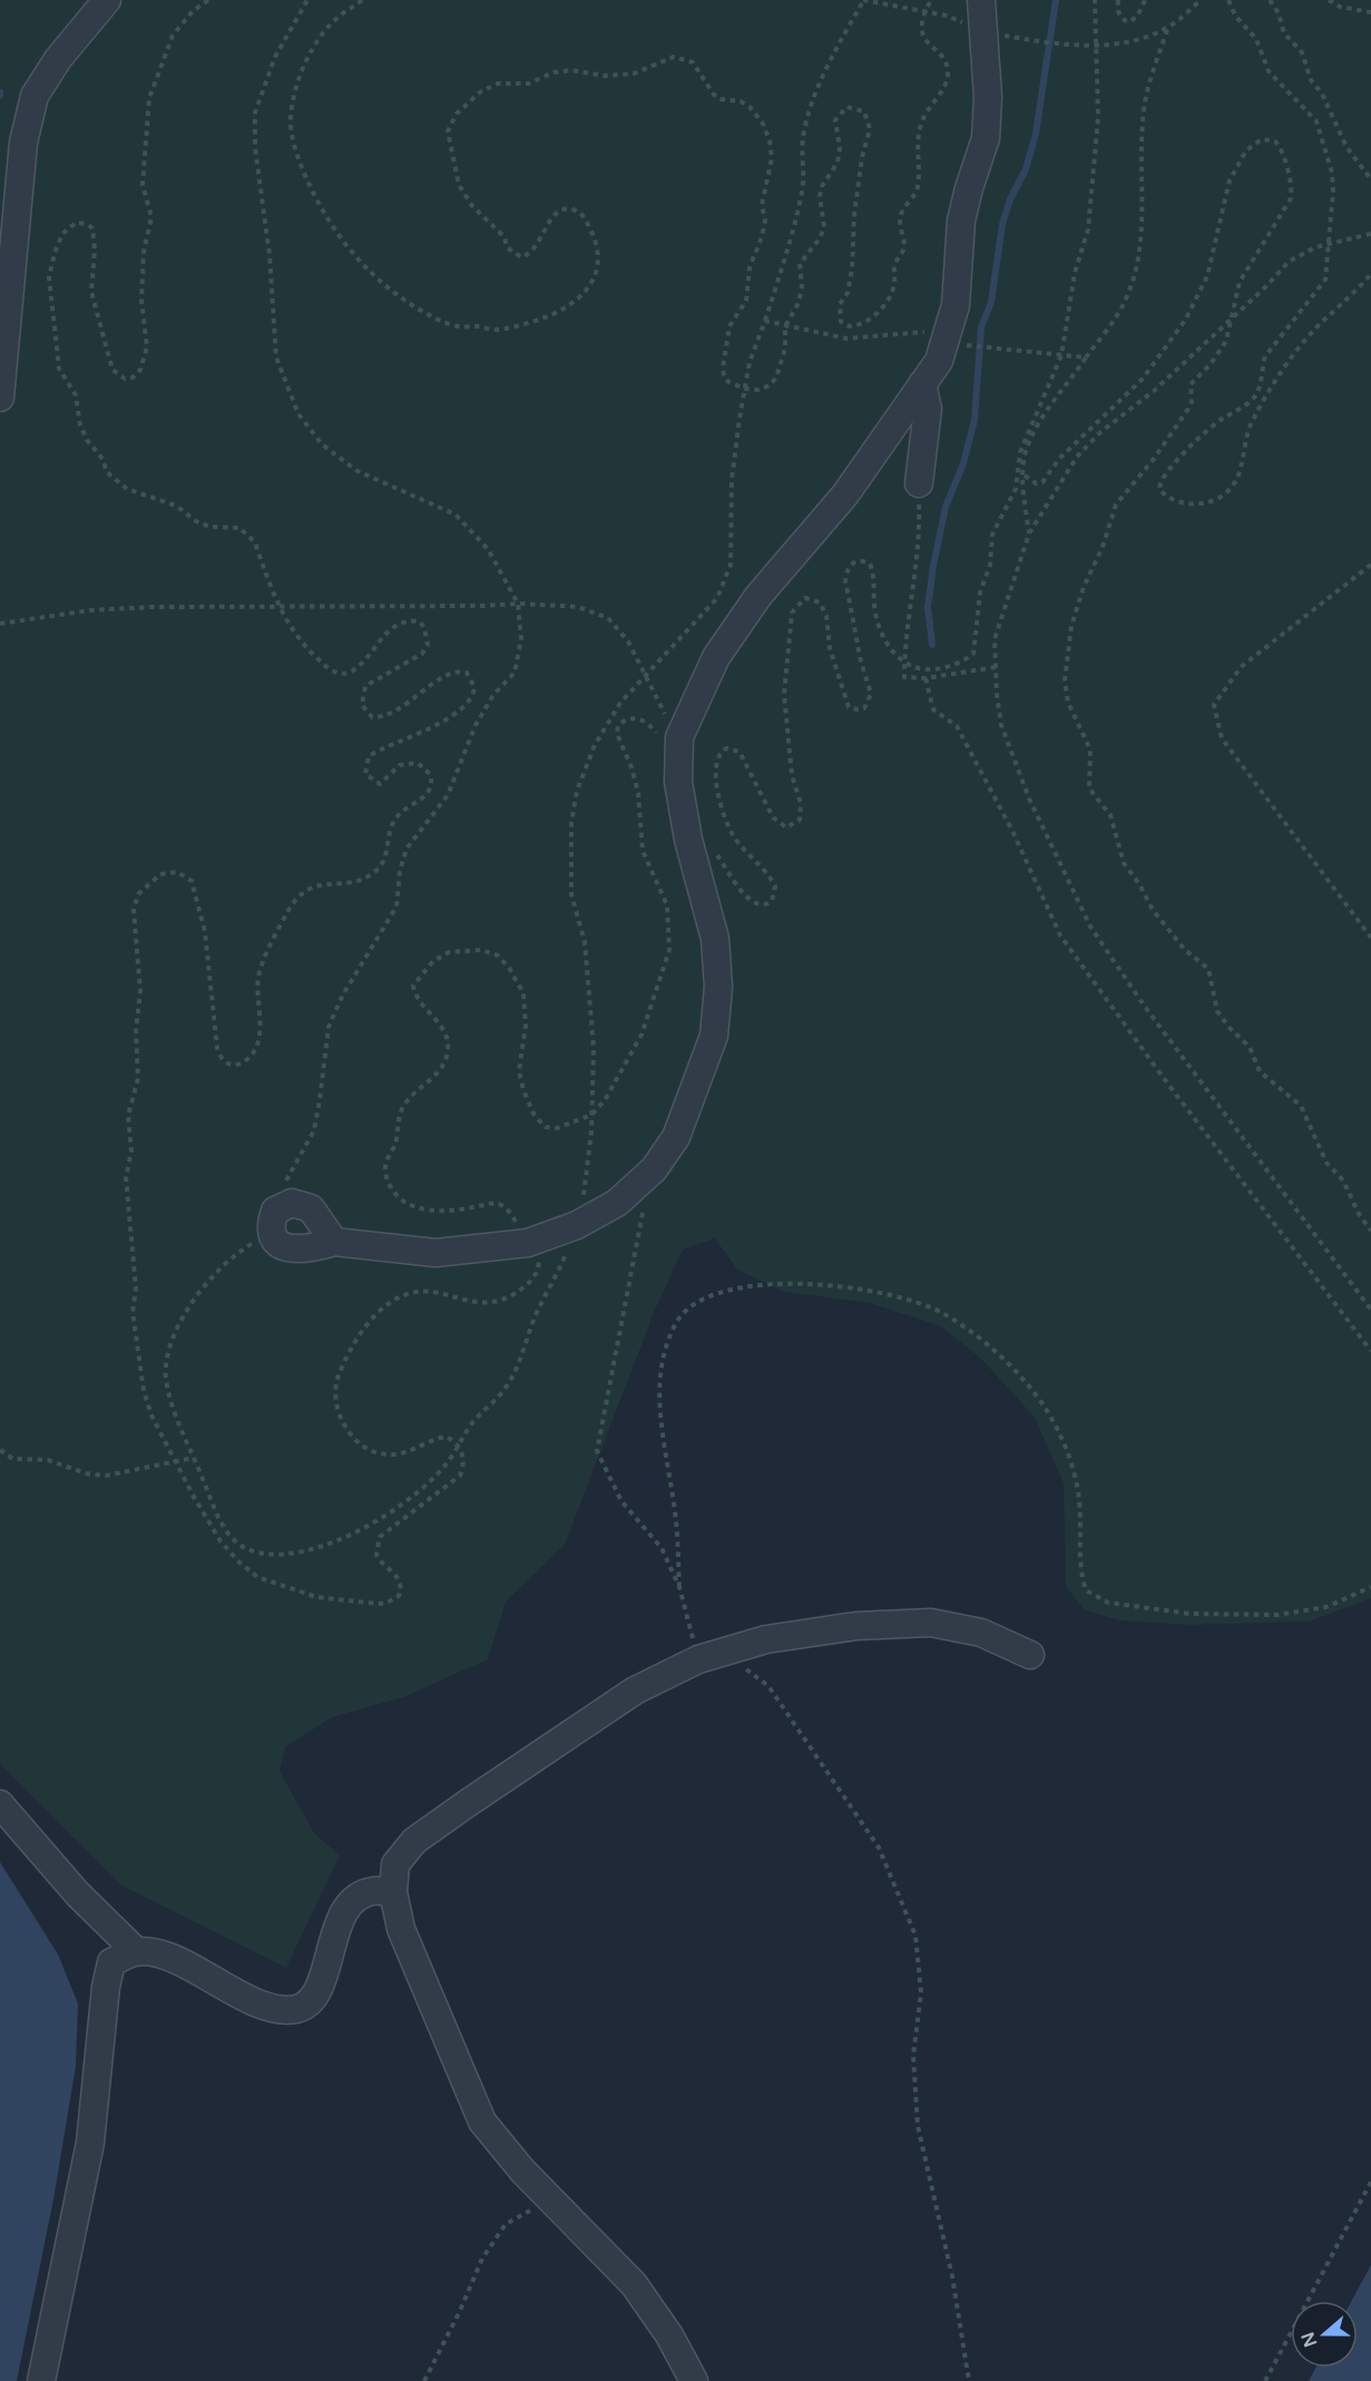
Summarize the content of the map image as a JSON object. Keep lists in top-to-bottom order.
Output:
{
  "north": "left"
}
